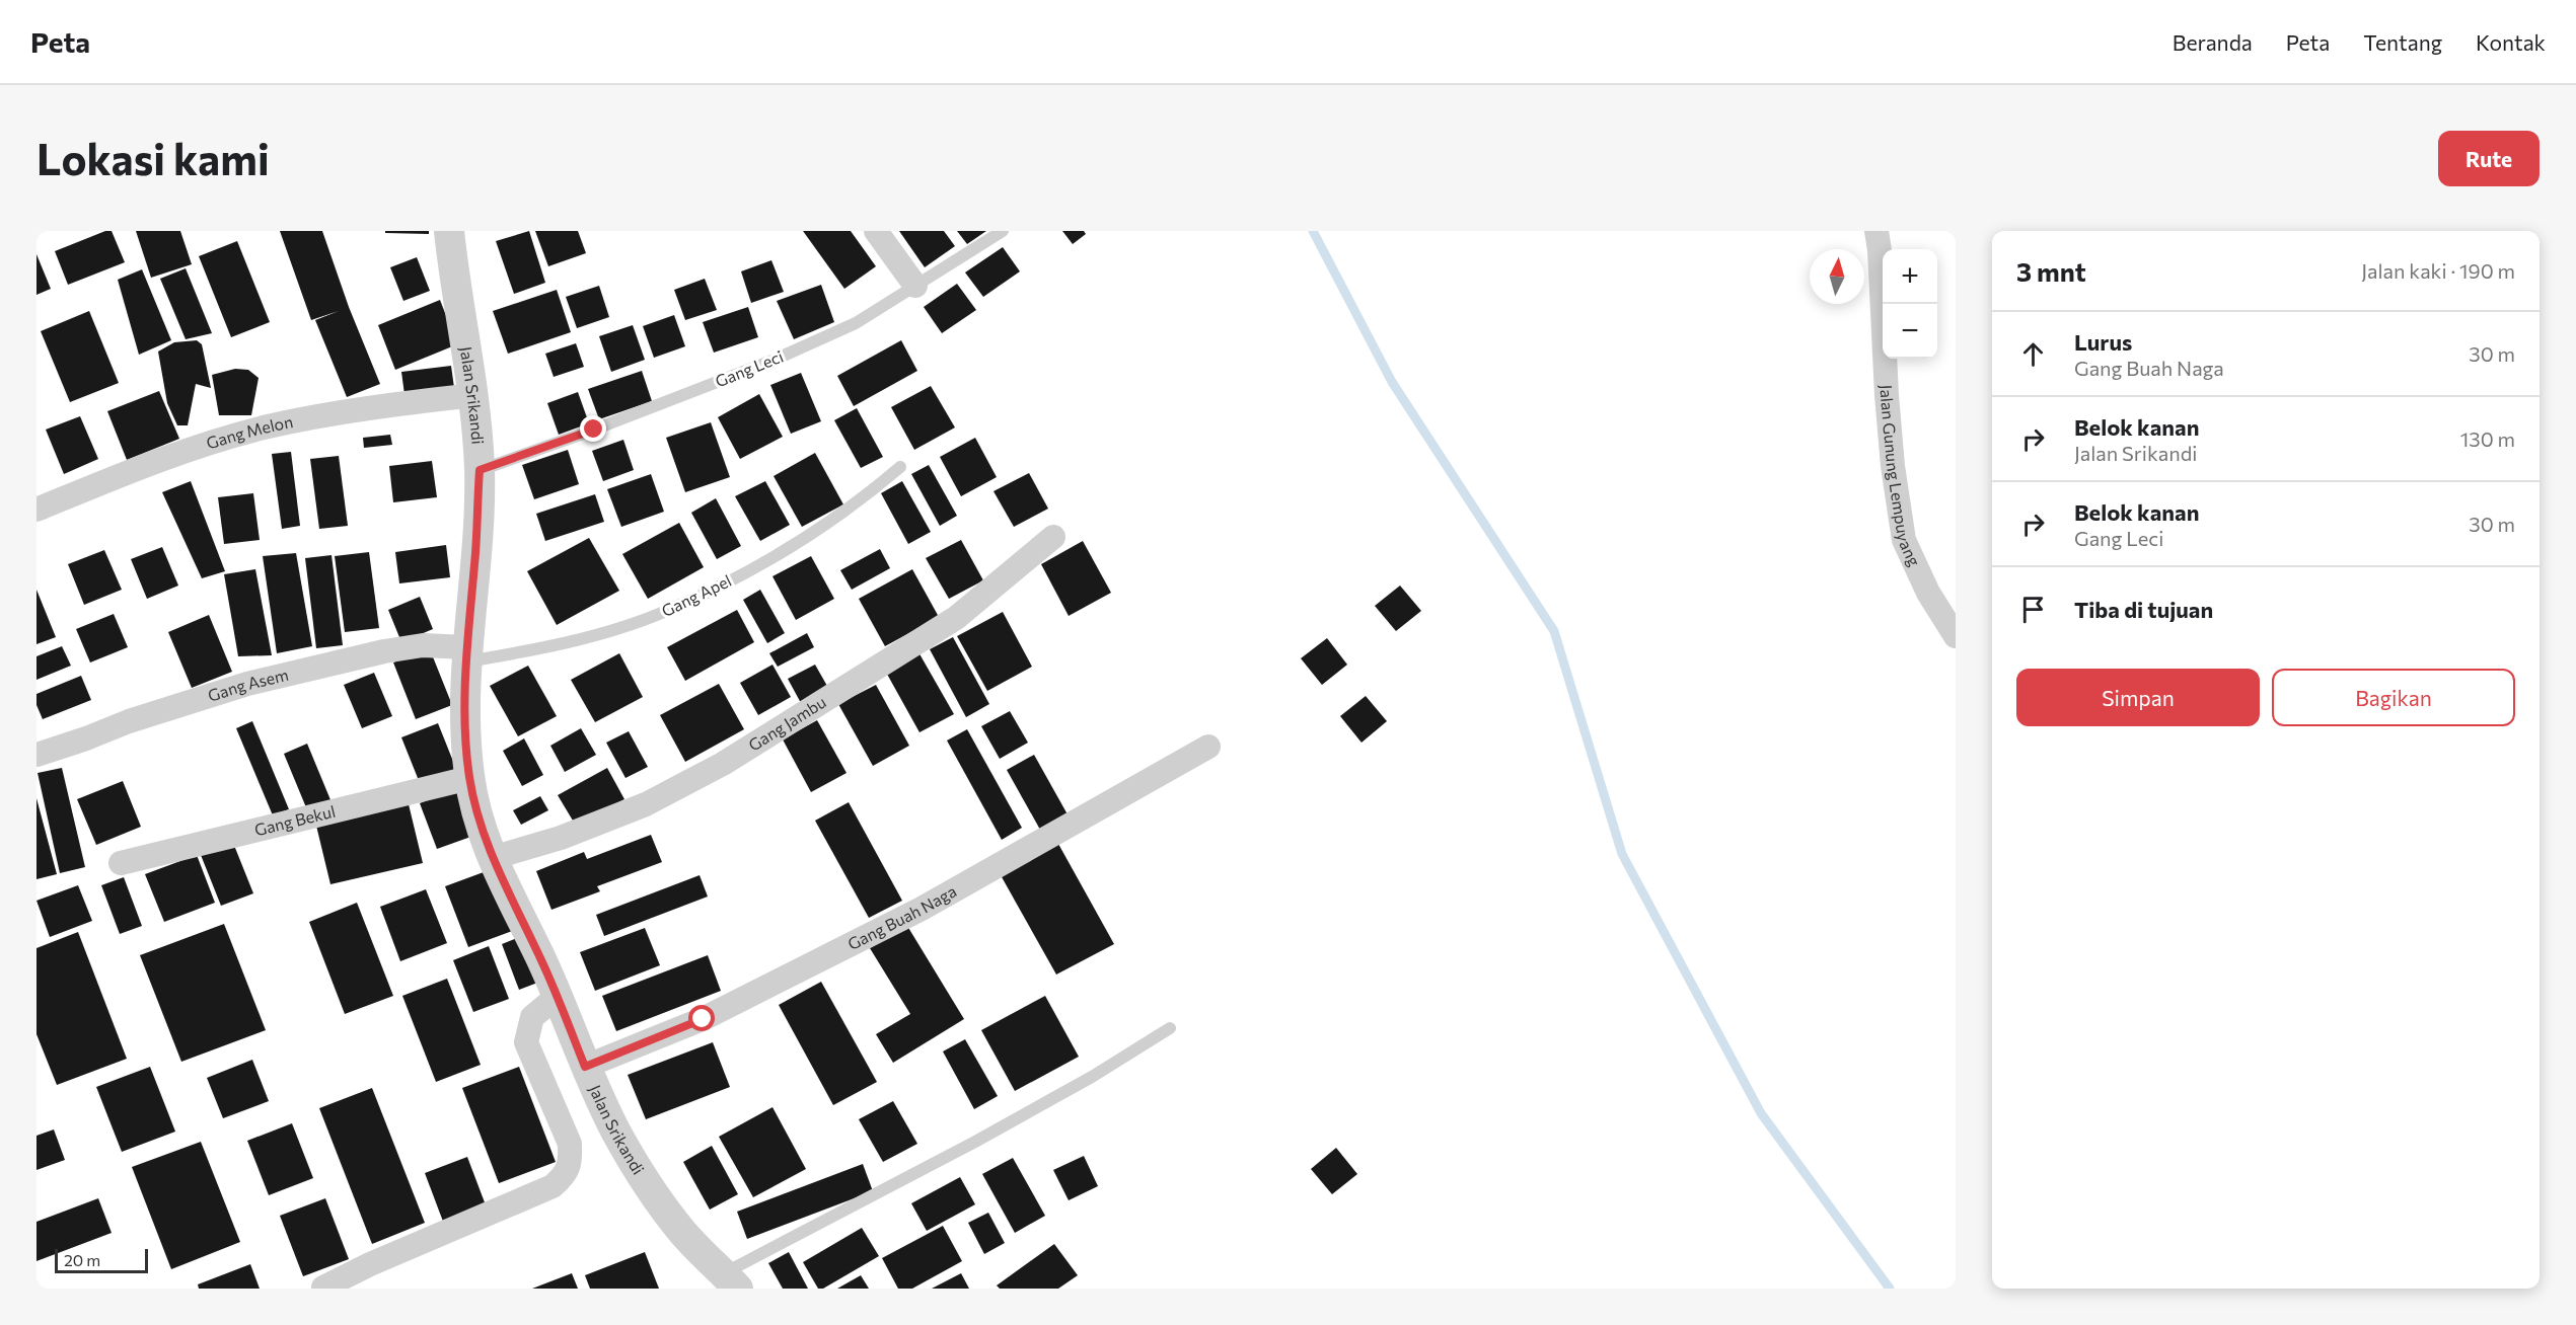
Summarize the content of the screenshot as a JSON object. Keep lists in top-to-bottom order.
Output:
{
  "streets": {
    "street": [
      "Jalan Srikandi",
      "Gang Melon",
      "Jalan Gunung Lempuyang",
      "Gang Asem",
      "Gang Jambu",
      "Gang Bekul",
      "Gang Buah Naga"
    ],
    "lane": ["Gang Leci", "Gang Apel"]
  },
  "crossings": [
    ["Gang Leci", "Jalan Srikandi"],
    ["Jalan Srikandi", "Gang Melon"],
    ["Jalan Srikandi", "Gang Apel"],
    ["Jalan Srikandi", "Gang Asem"],
    ["Jalan Srikandi", "Gang Jambu"],
    ["Jalan Srikandi", "Gang Bekul"],
    ["Jalan Srikandi", "Gang Buah Naga"],
    ["Gang Apel", "Gang Asem"]
  ],
  "scale_bar": "20 m",
  "north": "top",
  "page": {
    "header": "Peta",
    "nav": [
      "Beranda",
      "Peta",
      "Tentang",
      "Kontak"
    ],
    "buttons": [
      "Rute",
      ["Simpan", "Bagikan"]
    ],
    "title": "Lokasi kami",
    "heading": ["3 mnt", "Jalan kaki · 190 m"],
    "map_buttons": ["+", "−"],
    "list": [
      ["Lurus", "Gang Buah Naga", "30 m"],
      ["Belok kanan", "Jalan Srikandi", "130 m"],
      ["Belok kanan", "Gang Leci", "30 m"],
      "Tiba di tujuan"
    ],
    "scale": "20 m"
  }
}
